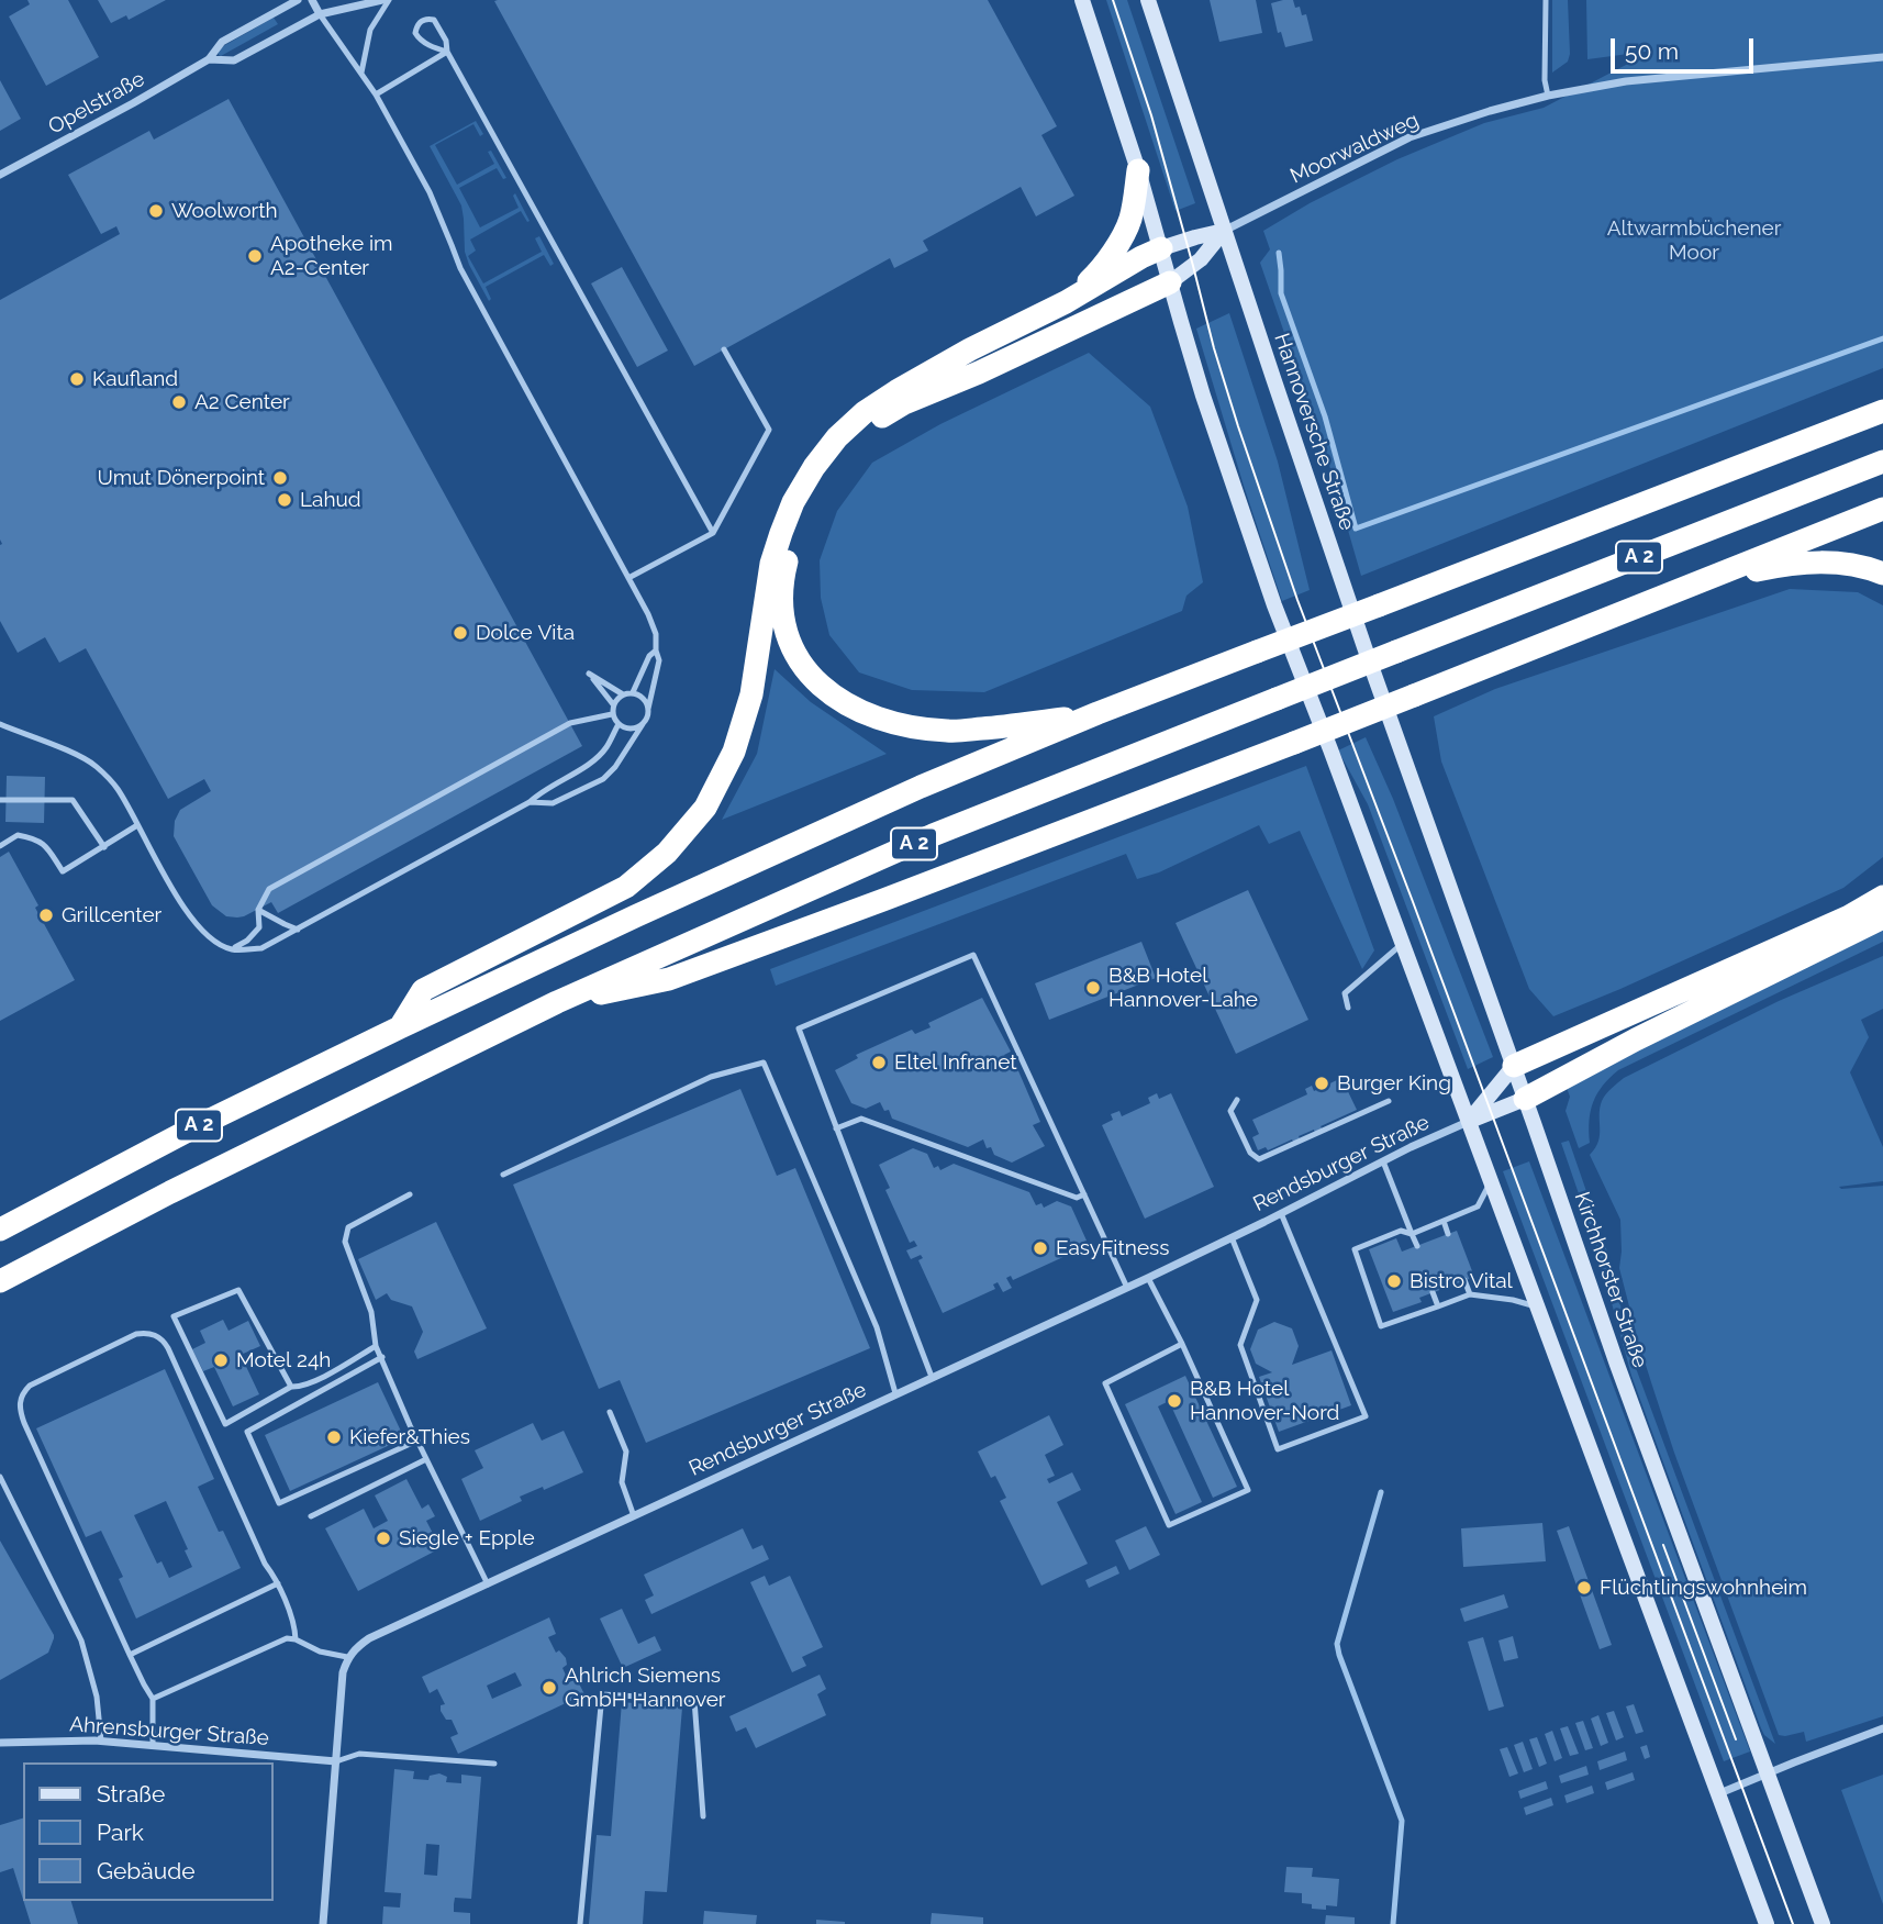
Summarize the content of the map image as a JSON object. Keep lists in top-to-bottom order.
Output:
{
  "streets": {
    "highway": ["A 2"],
    "main road": ["Hannoversche Straße", "Kirchhorster Straße"],
    "street": [
      "Opelstraße",
      "Moorwaldweg",
      "Rendsburger Straße",
      "Ahrensburger Straße"
    ]
  },
  "crossings": [
    ["Moorwaldweg", "Hannoversche Straße"],
    ["Hannoversche Straße", "Kirchhorster Straße"]
  ],
  "parks": ["Altwarmbüchener Moor"],
  "places": [
    "Woolworth",
    "Apotheke im A2-Center",
    "Kaufland",
    "A2 Center",
    "Umut Dönerpoint",
    "Lahud",
    "Dolce Vita",
    "Grillcenter",
    "B&B Hotel Hannover-Lahe",
    "Eltel Infranet",
    "Burger King",
    "EasyFitness",
    "Bistro Vital",
    "Motel 24h",
    "B&B Hotel Hannover-Nord",
    "Kiefer&Thies",
    "Siegle + Epple",
    "Flüchtlingswohnheim",
    "Ahlrich Siemens GmbH Hannover"
  ],
  "legend": ["Straße", "Park", "Gebäude"],
  "scale_bar": "50 m"
}
